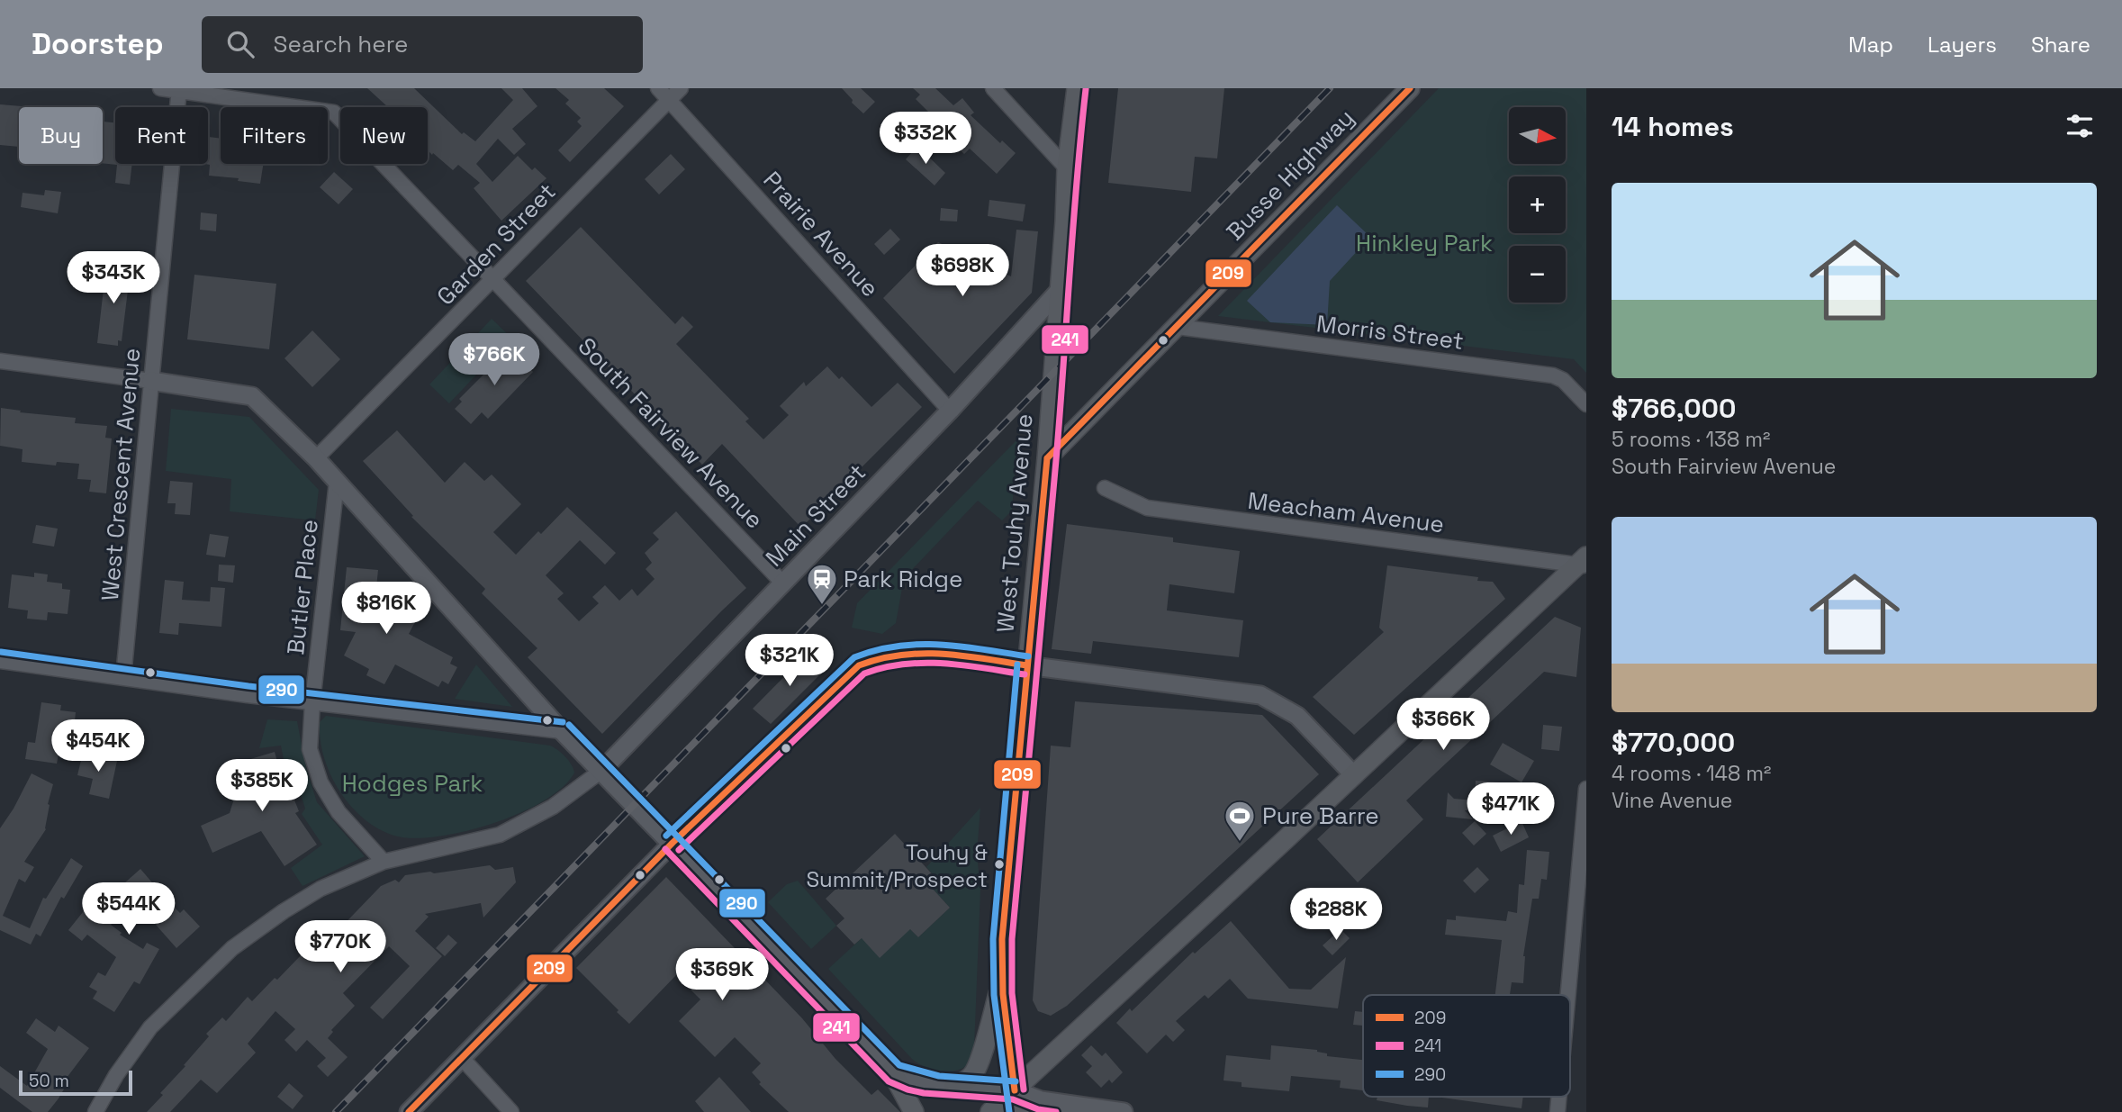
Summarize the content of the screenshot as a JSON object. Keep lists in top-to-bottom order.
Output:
{
  "streets": {
    "main road": ["Busse Highway", "West Touhy Avenue"],
    "street": [
      "Prairie Avenue",
      "Garden Street",
      "Morris Street",
      "South Fairview Avenue",
      "West Crescent Avenue",
      "Meacham Avenue",
      "Main Street",
      "Butler Place"
    ]
  },
  "crossings": [
    ["Busse Highway", "Morris Street"],
    ["Busse Highway", "West Touhy Avenue"],
    ["Prairie Avenue", "Garden Street"],
    ["Prairie Avenue", "Main Street"],
    ["Garden Street", "South Fairview Avenue"],
    ["South Fairview Avenue", "West Crescent Avenue"],
    ["South Fairview Avenue", "Main Street"],
    ["Main Street", "West Touhy Avenue"]
  ],
  "parks": ["Hinkley Park", "Hodges Park"],
  "places": {
    "station": ["Park Ridge"],
    "sports": ["Pure Barre"],
    "other": ["Touhy & Summit/Prospect"]
  },
  "lines": ["transit line 209", "transit line 241", "transit line 290"],
  "legend": ["209", "241", "290"],
  "scale_bar": "50 m",
  "north": "right",
  "page": {
    "header": "Doorstep",
    "search": "Search here",
    "nav": ["Map", "Layers", "Share"],
    "heading": "14 homes",
    "map_buttons": ["+", "−"],
    "chip": [
      "Buy",
      "Rent",
      "Filters",
      "New"
    ],
    "price": [
      "$332K",
      "$698K",
      "$343K",
      "$766K",
      "$816K",
      "$321K",
      "$366K",
      "$454K",
      "$385K",
      "$471K",
      "$544K",
      "$288K",
      "$770K",
      "$369K"
    ],
    "list": [
      {
        "name": "$766,000",
        "note": "5 rooms · 138 m² · South Fairview Avenue"
      },
      {
        "name": "$770,000",
        "note": "4 rooms · 148 m² · Vine Avenue"
      }
    ],
    "scale": "50 m"
  }
}
